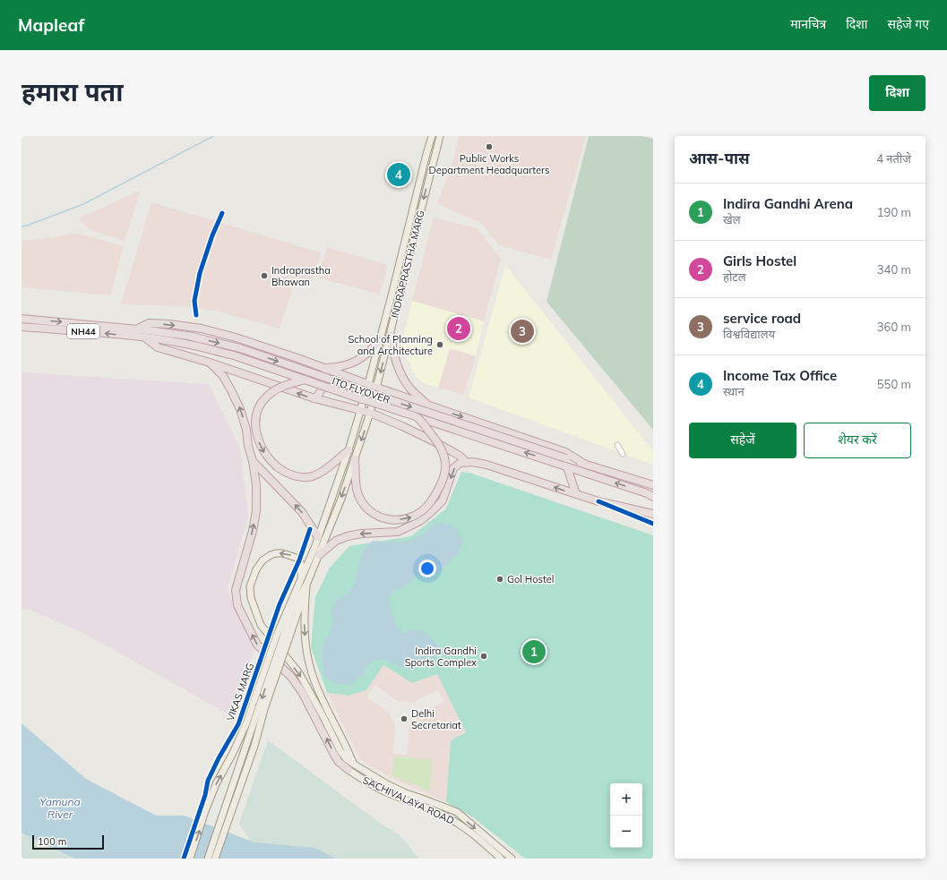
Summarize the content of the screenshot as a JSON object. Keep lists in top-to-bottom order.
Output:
{
  "streets": {
    "highway": ["NH44", "ITO FLYOVER"],
    "main road": ["INDRAPRASTHA MARG", "VIKAS MARG", "SACHIVALAYA ROAD"]
  },
  "crossings": [
    ["INDRAPRASTHA MARG", "VIKAS MARG"],
    ["NH44", "ITO FLYOVER"]
  ],
  "water": ["Yamuna River"],
  "places": [
    "Public Works Department Headquarters",
    "Indraprastha Bhawan",
    "School of Planning and Architecture",
    "Gol Hostel",
    "Indira Gandhi Sports Complex",
    "Delhi Secretariat"
  ],
  "scale_bar": "100 m",
  "page": {
    "header": "Mapleaf",
    "nav": ["मानचित्र", "दिशा", "सहेजे गए"],
    "buttons": [
      "दिशा",
      ["सहेजें", "शेयर करें"]
    ],
    "title": "हमारा पता",
    "heading": ["आस-पास", "4 नतीजे"],
    "pins": [
      "4",
      "2",
      "3",
      "1"
    ],
    "list": [
      {
        "mark": "1",
        "name": "Indira Gandhi Arena",
        "note": "खेल",
        "value": "190 m"
      },
      {
        "mark": "2",
        "name": "Girls Hostel",
        "note": "होटल",
        "value": "340 m"
      },
      {
        "mark": "3",
        "name": "service road",
        "note": "विश्वविद्यालय",
        "value": "360 m"
      },
      {
        "mark": "4",
        "name": "Income Tax Office",
        "note": "स्थान",
        "value": "550 m"
      }
    ],
    "map_buttons": ["+", "−"],
    "scale": "100 m"
  }
}
